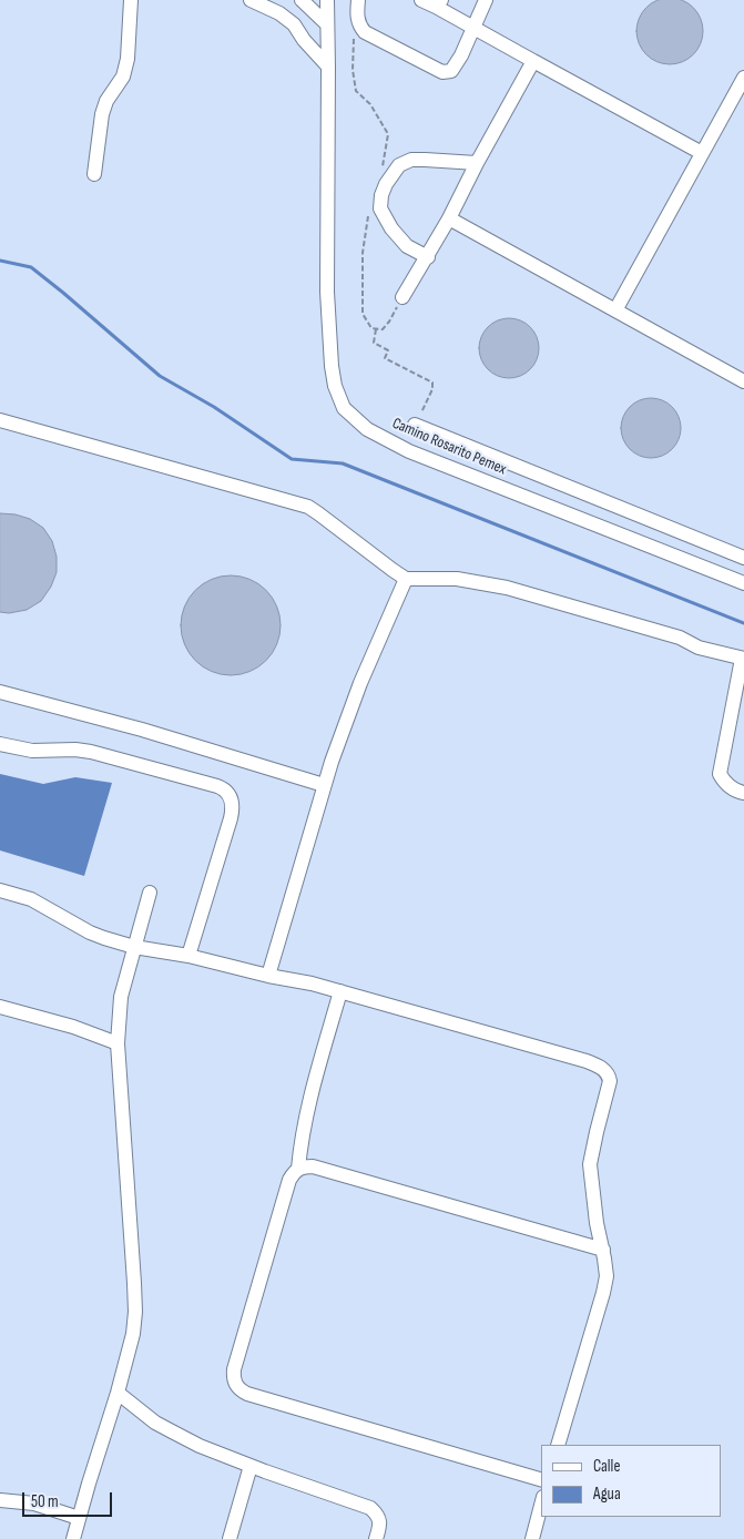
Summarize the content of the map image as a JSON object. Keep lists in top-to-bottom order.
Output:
{
  "streets": {
    "street": ["Camino Rosarito Pemex"]
  },
  "legend": ["Calle", "Agua"],
  "scale_bar": "50 m"
}
